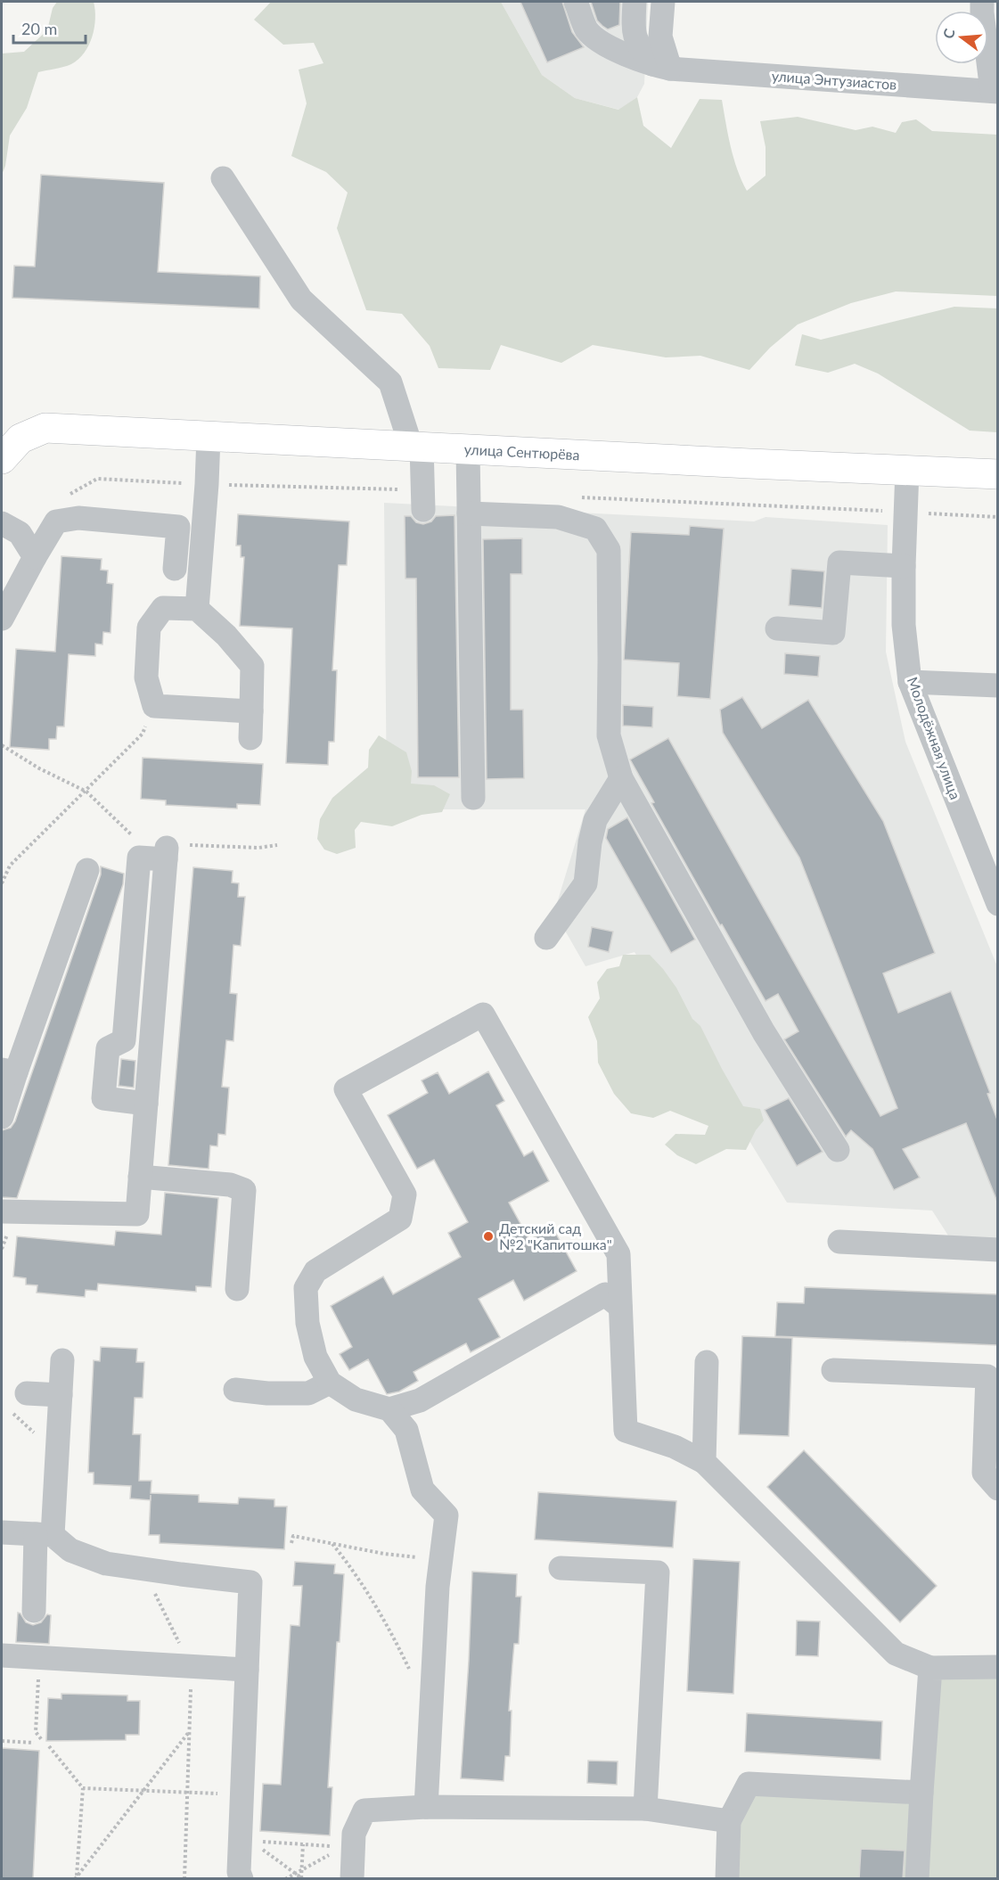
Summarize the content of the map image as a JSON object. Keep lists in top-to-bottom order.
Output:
{
  "streets": {
    "main road": ["улица Сентюрёва"],
    "street": ["улица Энтузиастов", "Молодёжная улица"]
  },
  "crossings": [
    ["улица Сентюрёва", "Молодёжная улица"]
  ],
  "places": ["Детский сад №2 \"Капитошка\""],
  "scale_bar": "20 m",
  "north": "left"
}
